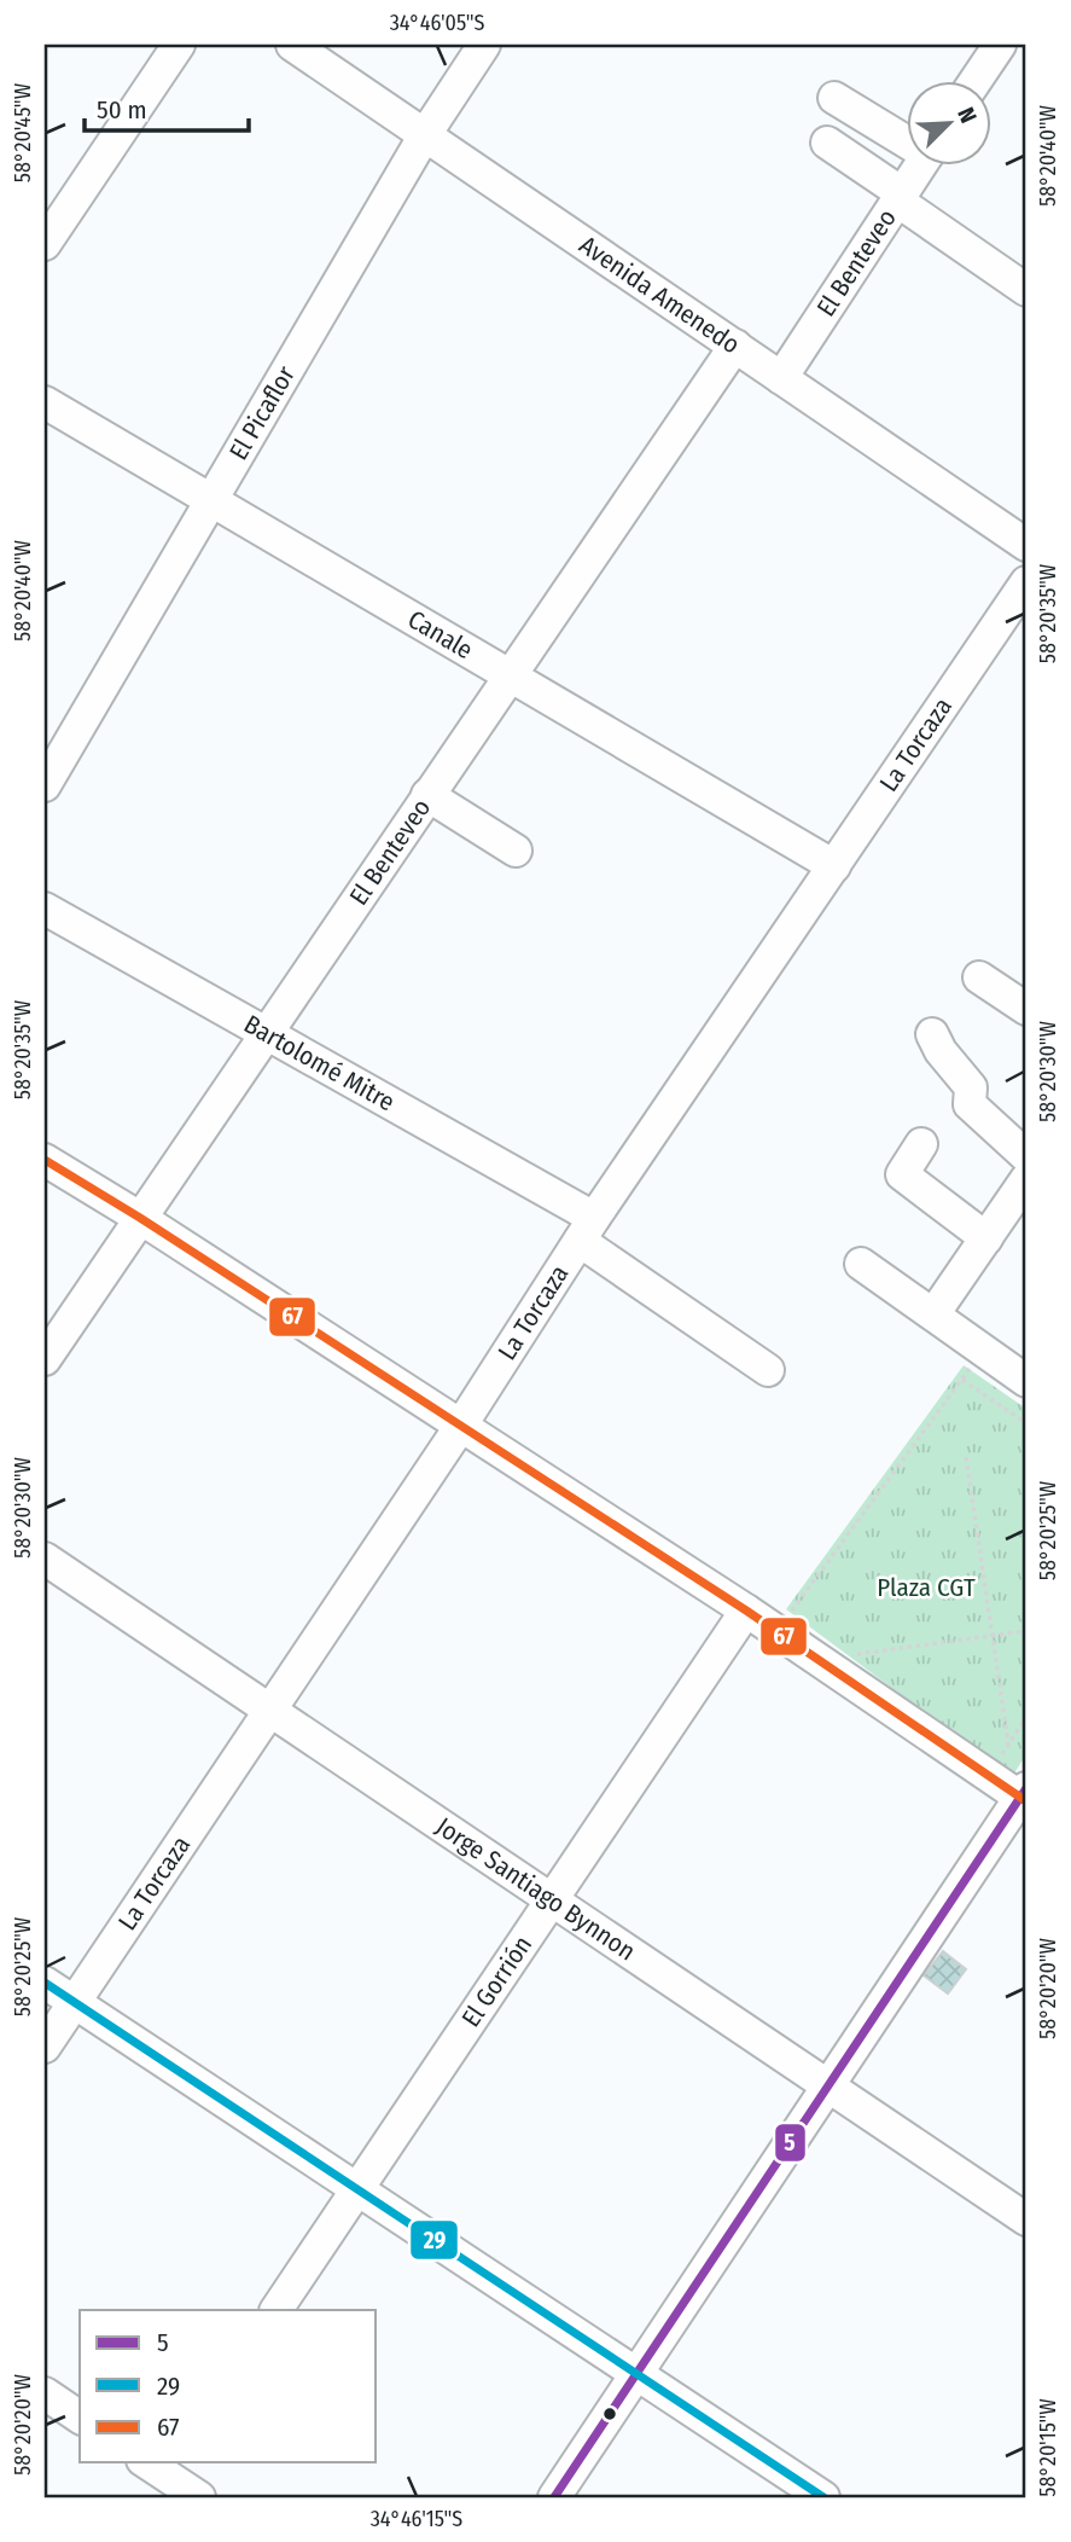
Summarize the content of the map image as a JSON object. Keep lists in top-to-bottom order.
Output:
{
  "streets": {
    "street": [
      "El Benteveo",
      "Avenida Amenedo",
      "El Picaflor",
      "Canale",
      "La Torcaza",
      "Bartolomé Mitre",
      "Jorge Santiago Bynnon",
      "El Gorrión"
    ]
  },
  "crossings": [
    ["El Benteveo", "Avenida Amenedo"],
    ["El Benteveo", "Canale"],
    ["El Benteveo", "Bartolomé Mitre"],
    ["Avenida Amenedo", "El Picaflor"],
    ["El Picaflor", "Canale"],
    ["Canale", "La Torcaza"],
    ["La Torcaza", "Bartolomé Mitre"],
    ["La Torcaza", "Jorge Santiago Bynnon"],
    ["Jorge Santiago Bynnon", "El Gorrión"]
  ],
  "parks": ["Plaza CGT"],
  "lines": ["transit line 67", "transit line 5", "transit line 29"],
  "legend": ["5", "29", "67"],
  "scale_bar": "50 m",
  "north": "top right",
  "coordinates": [
    "34°46'05\"S",
    "58°20'45\"W",
    "58°20'40\"W",
    "58°20'35\"W",
    "58°20'30\"W",
    "58°20'25\"W",
    "58°20'20\"W",
    "58°20'15\"W",
    "34°46'15\"S"
  ]
}
